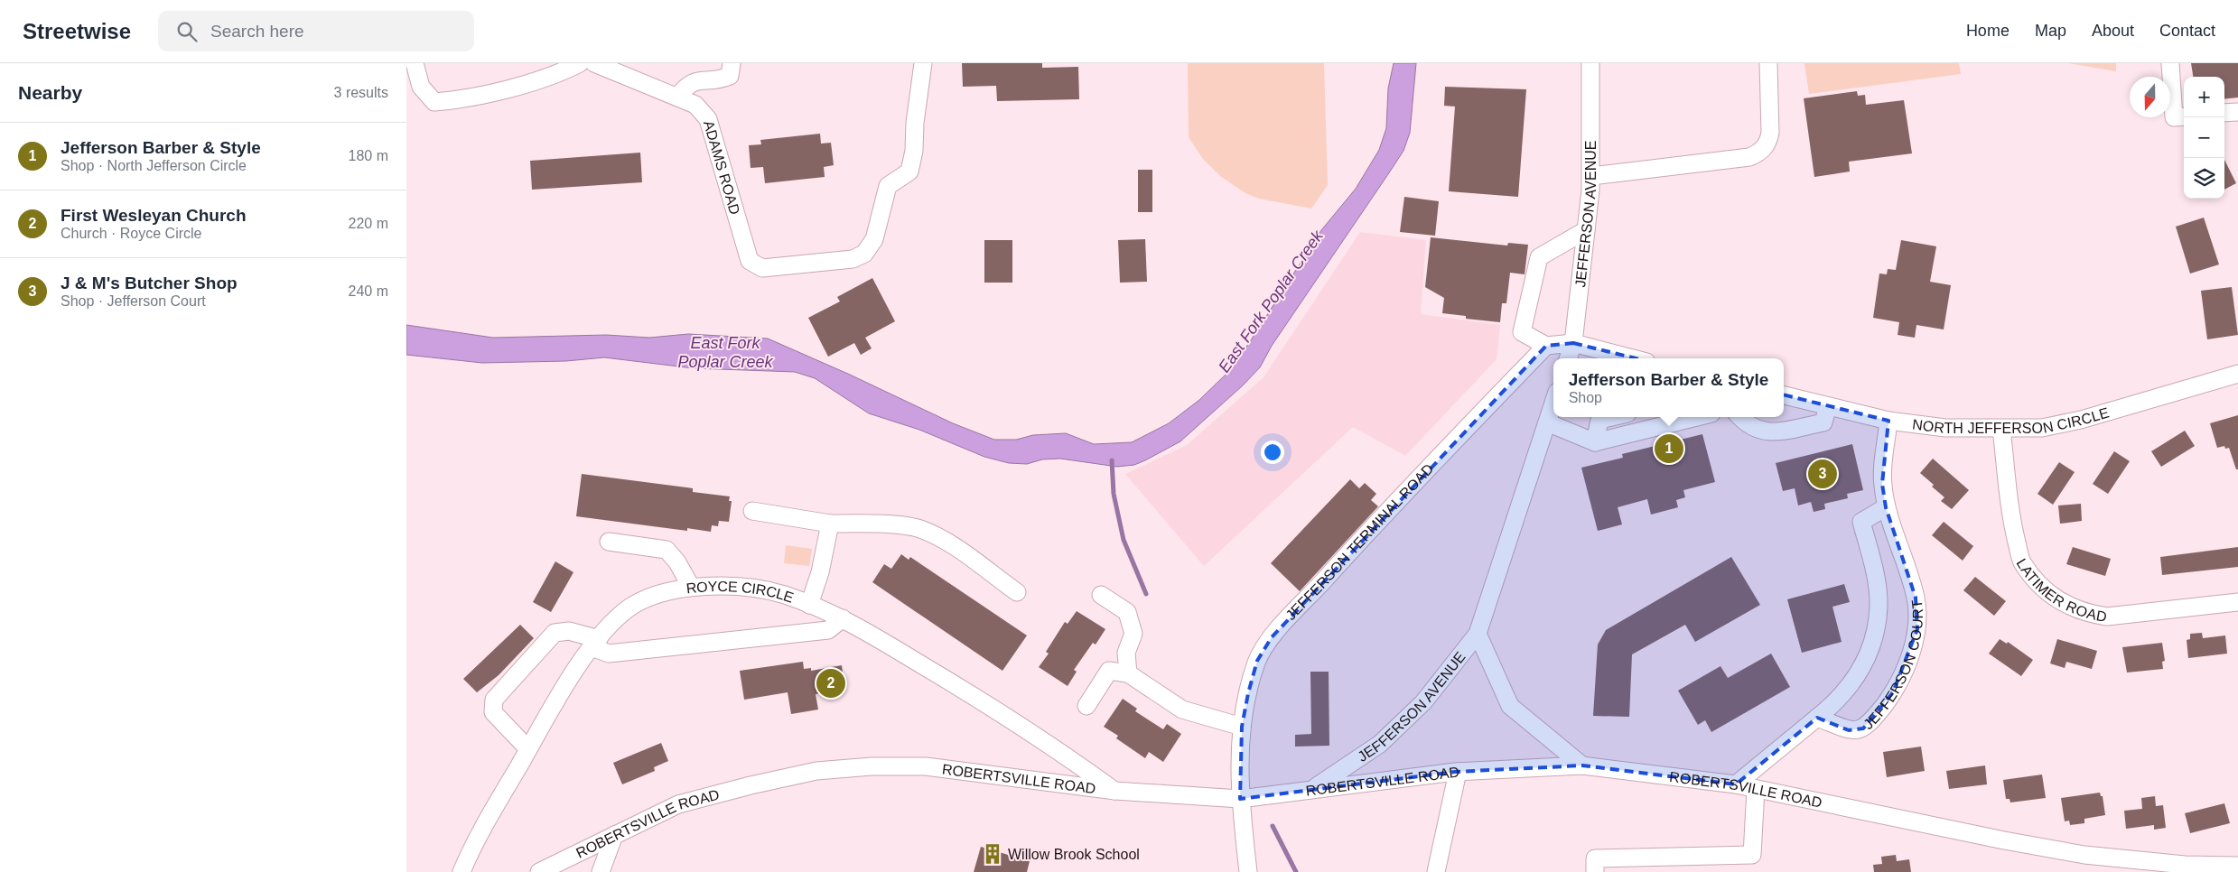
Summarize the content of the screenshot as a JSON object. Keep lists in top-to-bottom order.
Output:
{
  "streets": {
    "street": [
      "ADAMS ROAD",
      "JEFFERSON AVENUE",
      "NORTH JEFFERSON CIRCLE",
      "JEFFERSON TERMINAL ROAD",
      "LATIMER ROAD",
      "ROYCE CIRCLE",
      "JEFFERSON COURT",
      "ROBERTSVILLE ROAD"
    ]
  },
  "crossings": [
    ["JEFFERSON AVENUE", "ROBERTSVILLE ROAD"],
    ["NORTH JEFFERSON CIRCLE", "LATIMER ROAD"],
    ["NORTH JEFFERSON CIRCLE", "JEFFERSON COURT"],
    ["JEFFERSON TERMINAL ROAD", "ROBERTSVILLE ROAD"],
    ["ROYCE CIRCLE", "ROBERTSVILLE ROAD"]
  ],
  "water": ["East Fork Poplar Creek"],
  "places": {
    "building": ["Willow Brook School"]
  },
  "north": "bottom",
  "page": {
    "header": "Streetwise",
    "search": "Search here",
    "nav": [
      "Home",
      "Map",
      "About",
      "Contact"
    ],
    "heading": ["Nearby", "3 results"],
    "map_buttons": ["+", "−"],
    "list": [
      {
        "mark": "1",
        "name": "Jefferson Barber & Style",
        "note": "Shop · North Jefferson Circle",
        "value": "180 m"
      },
      {
        "mark": "2",
        "name": "First Wesleyan Church",
        "note": "Church · Royce Circle",
        "value": "220 m"
      },
      {
        "mark": "3",
        "name": "J & M's Butcher Shop",
        "note": "Shop · Jefferson Court",
        "value": "240 m"
      }
    ],
    "popup": ["Jefferson Barber & Style", "Shop"],
    "pins": ["1", "3", "2"]
  }
}
